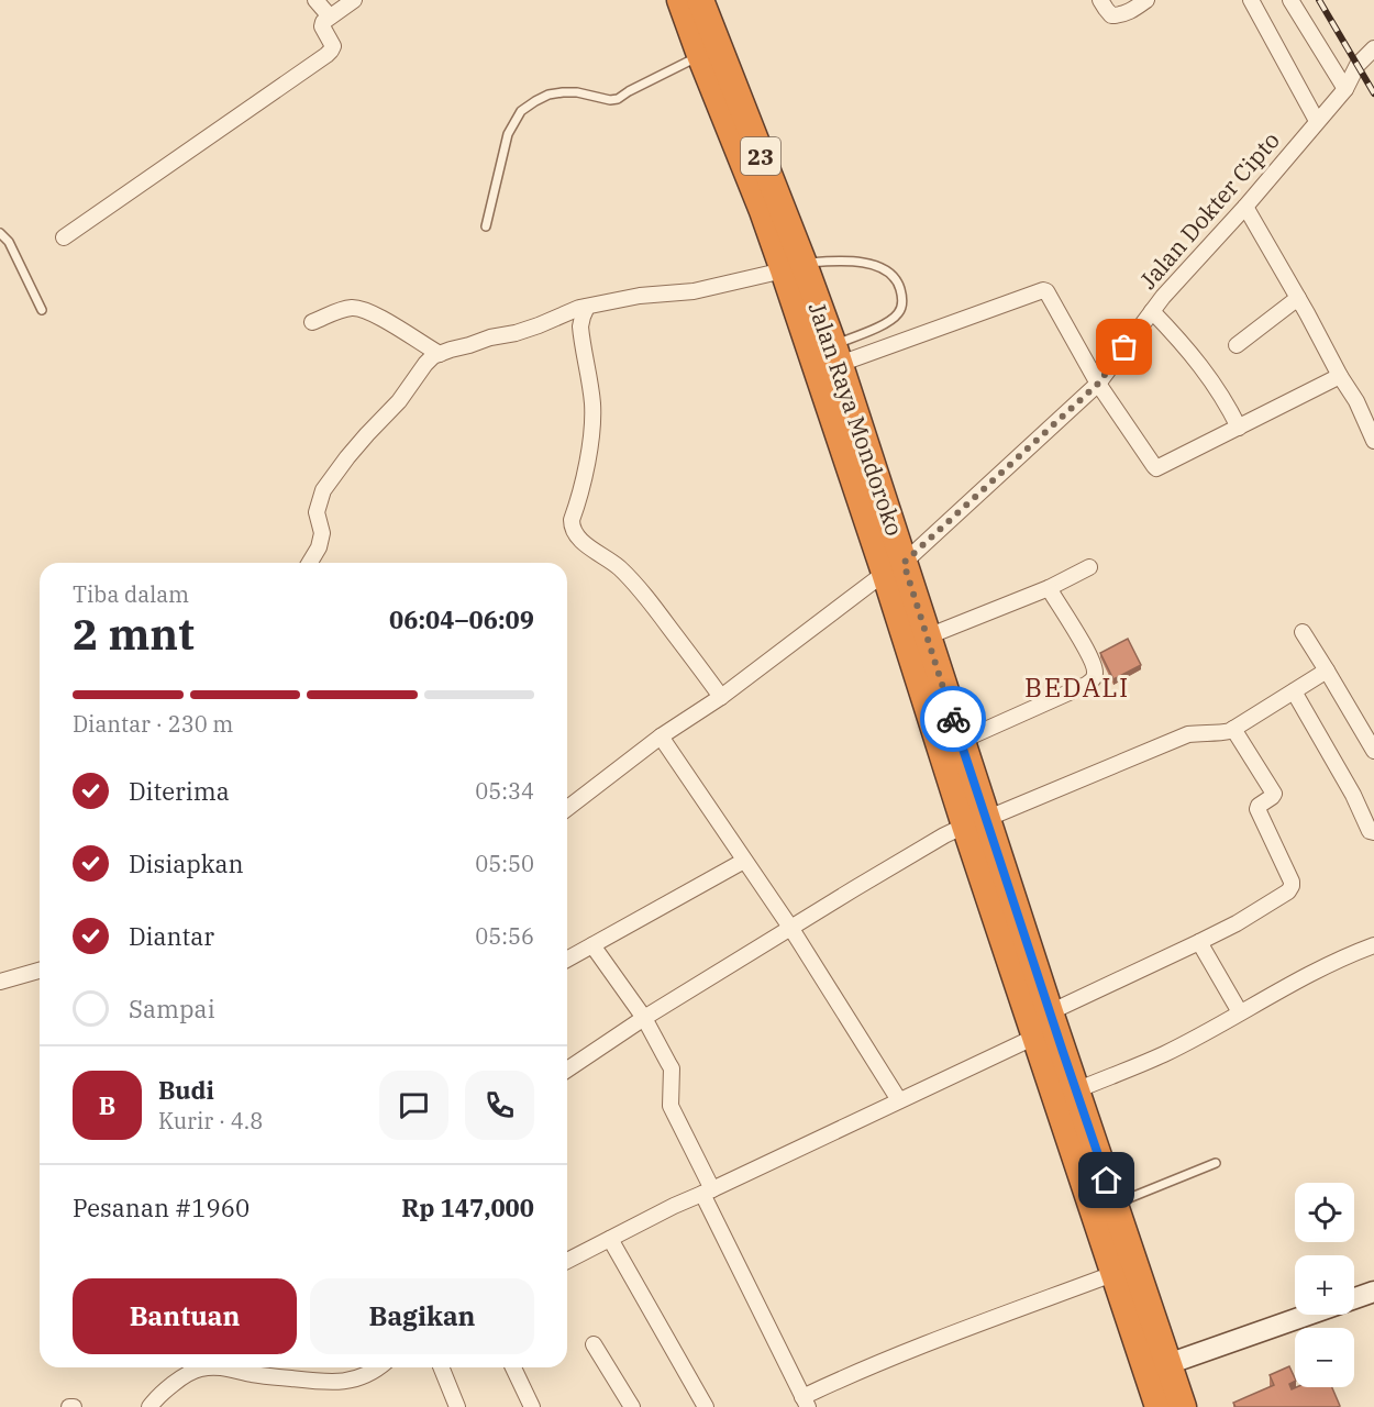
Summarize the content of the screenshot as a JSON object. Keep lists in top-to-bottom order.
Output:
{
  "streets": {
    "highway": ["23", "Jalan Raya Mondoroko"],
    "street": ["Jalan Dokter Cipto"]
  },
  "crossings": [
    ["Jalan Dokter Cipto", "Jalan Raya Mondoroko"]
  ],
  "districts": ["BEDALI"],
  "page": {
    "heading": ["2 mnt", "Tiba dalam", "06:04–06:09"],
    "panel": [
      "Budi",
      "Kurir · 4.8",
      "Pesanan #1960",
      "Rp 147,000"
    ],
    "bar": "Diantar · 230 m",
    "list": [
      ["Diterima", "05:34"],
      ["Disiapkan", "05:50"],
      ["Diantar", "05:56"],
      "Sampai"
    ],
    "round": "B",
    "map_buttons": ["+", "−"],
    "buttons": ["Bantuan", "Bagikan"]
  }
}
